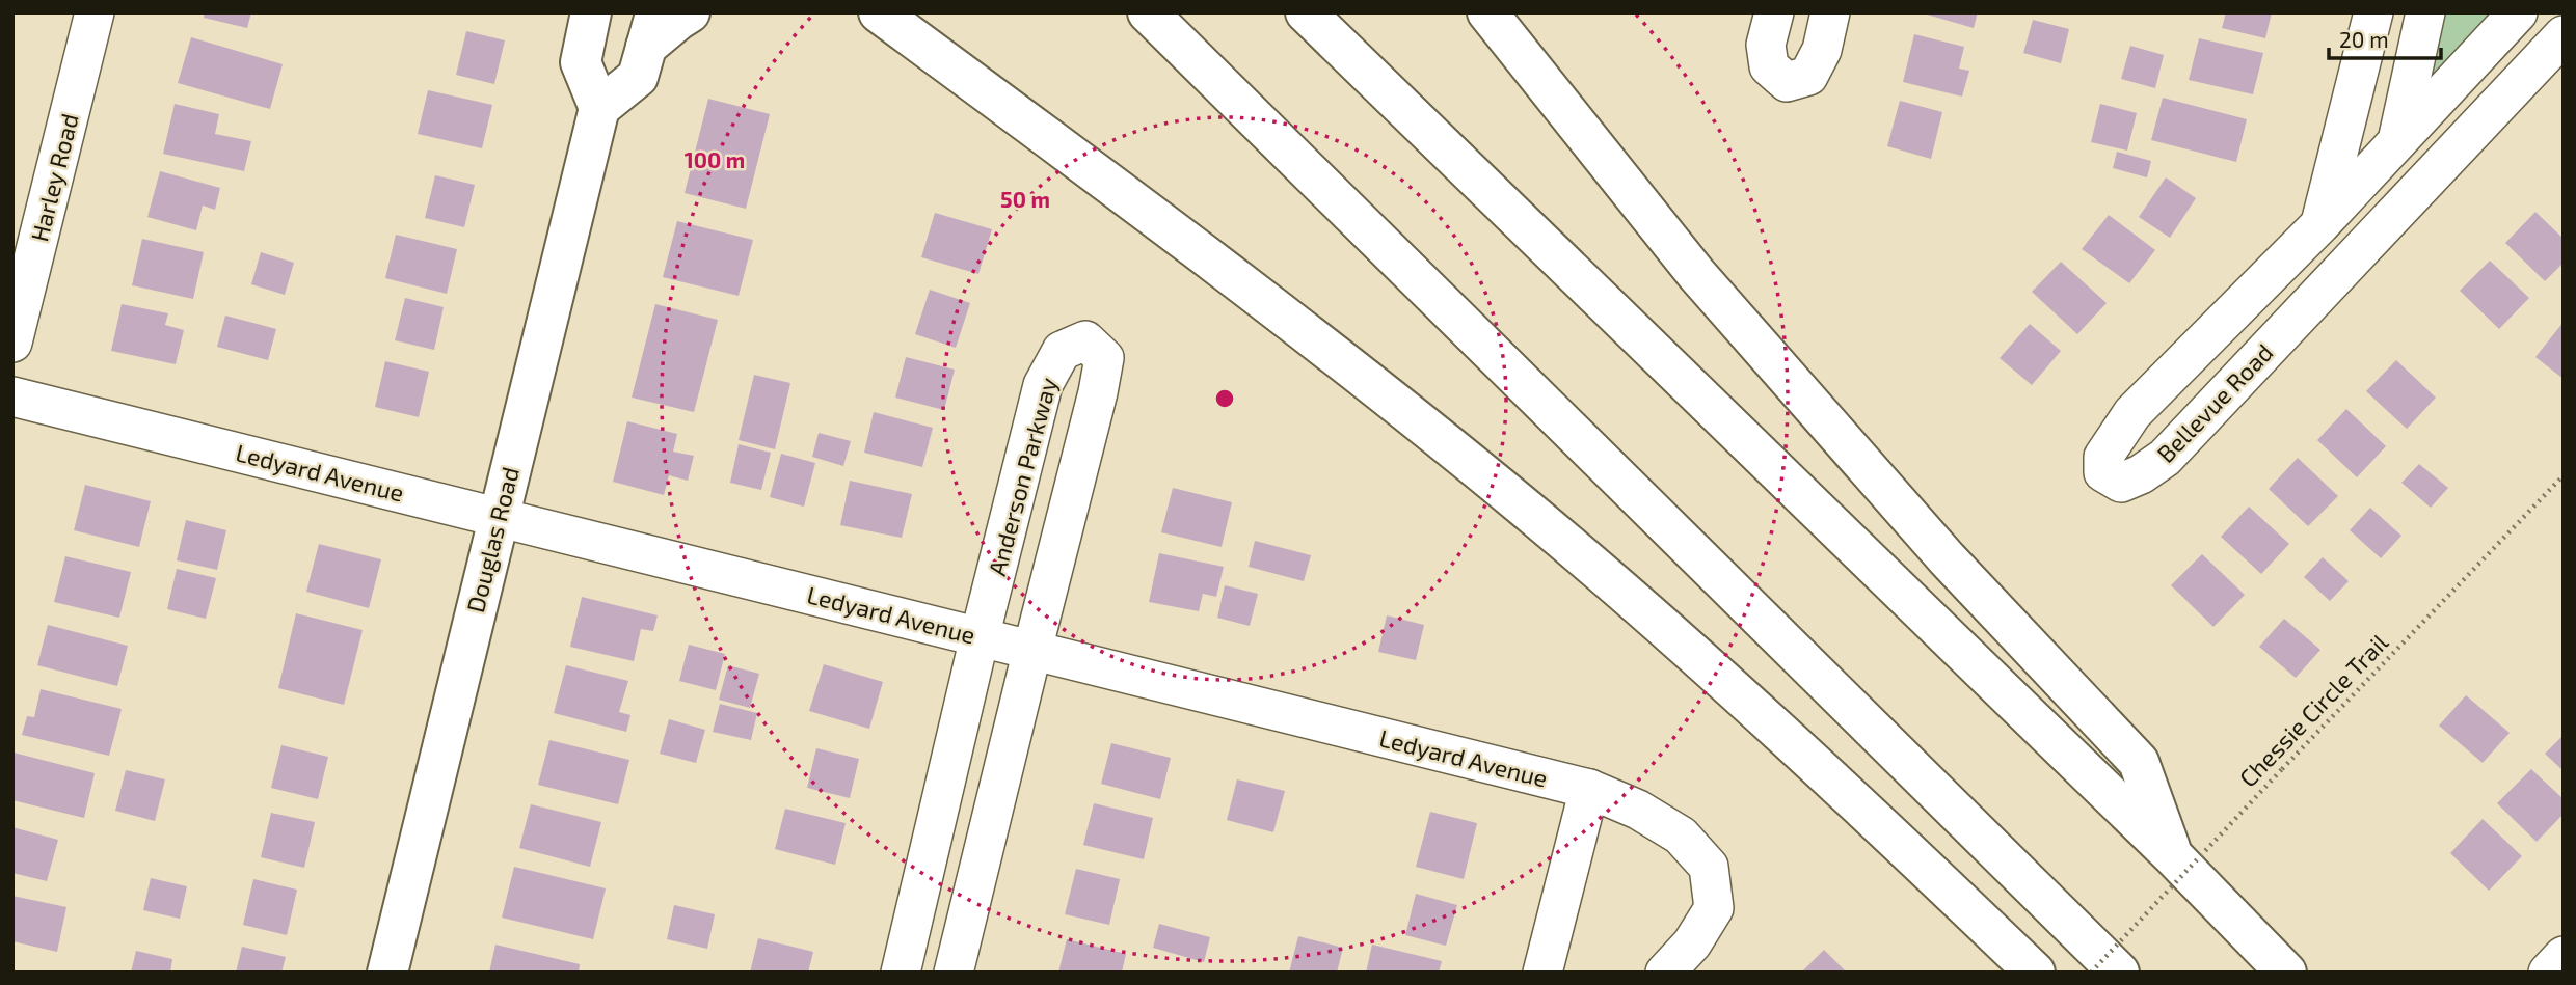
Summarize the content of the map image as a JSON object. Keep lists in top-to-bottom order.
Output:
{
  "streets": {
    "main road": ["Douglas Road"],
    "street": [
      "Harley Road",
      "Bellevue Road",
      "Ledyard Avenue",
      "Anderson Parkway"
    ],
    "path": ["Chessie Circle Trail"]
  },
  "crossings": [
    ["Ledyard Avenue", "Anderson Parkway"],
    ["Ledyard Avenue", "Douglas Road"]
  ],
  "scale_bar": "20 m",
  "rings": ["100 m", "50 m"]
}
